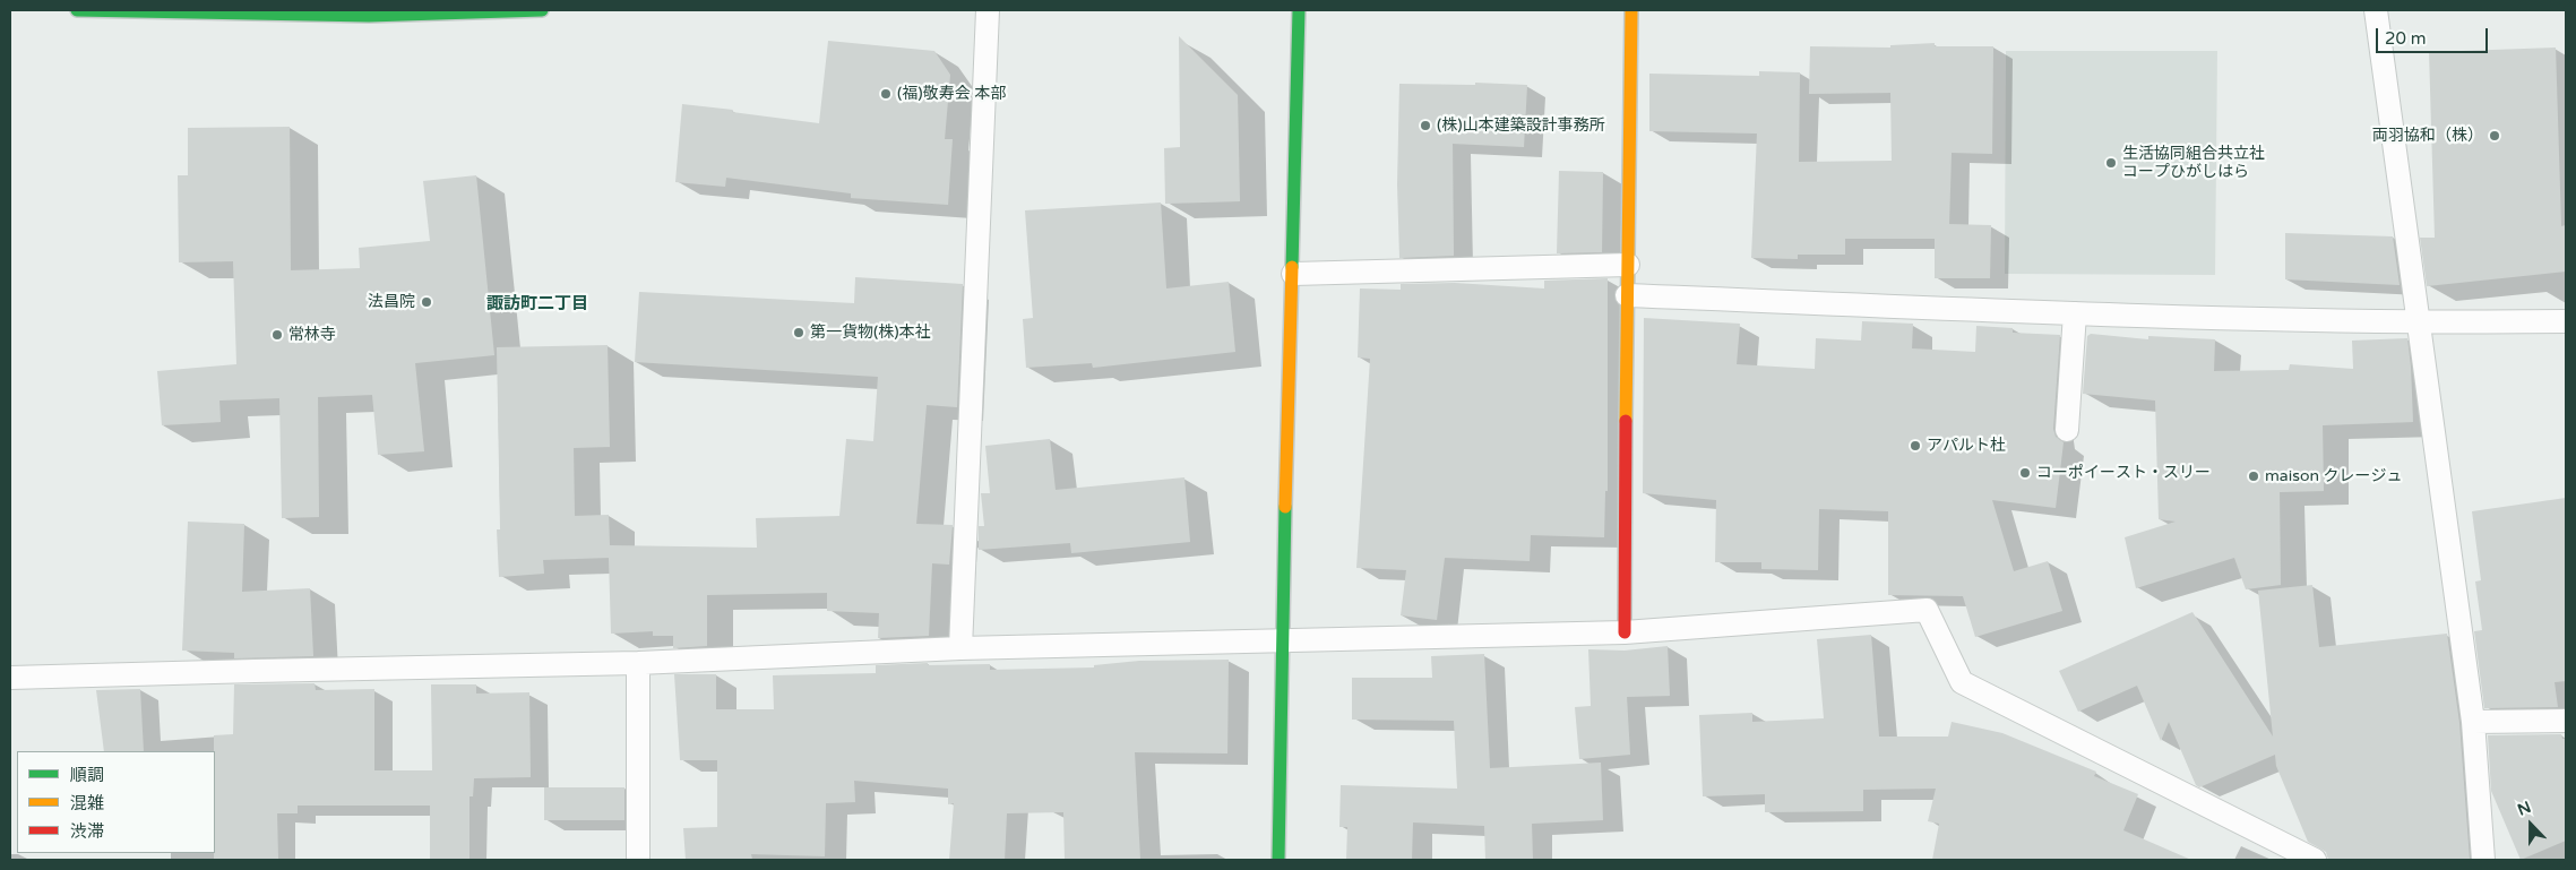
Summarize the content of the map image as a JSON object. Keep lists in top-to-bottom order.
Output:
{
  "districts": ["諏訪町二丁目"],
  "places": [
    "(福)敬寿会 本部",
    "(株)山本建築設計事務所",
    "両羽協和（株）",
    "生活協同組合共立社 コープひがしはら",
    "法昌院",
    "第一貨物(株)本社",
    "常林寺",
    "アパルト杜",
    "コーポイースト・スリー",
    "maison クレージュ"
  ],
  "legend": ["順調", "混雑", "渋滞"],
  "scale_bar": "20 m",
  "north": "top"
}
